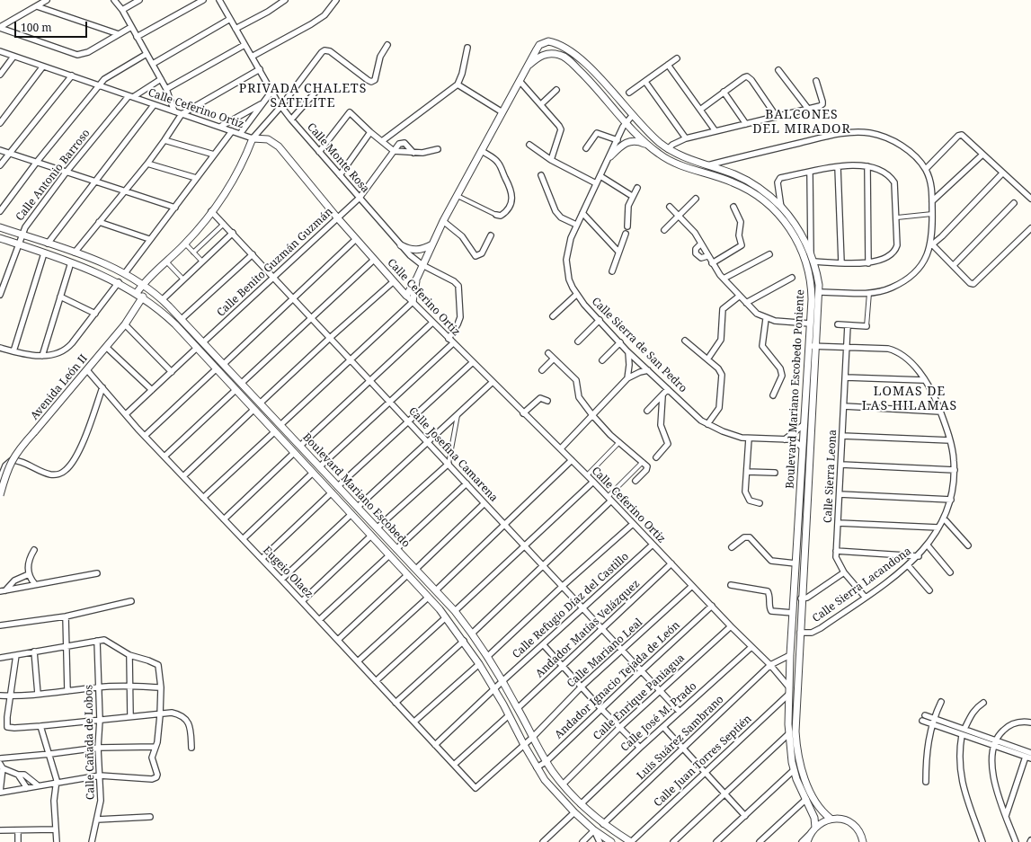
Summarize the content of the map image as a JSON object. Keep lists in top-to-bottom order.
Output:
{
  "streets": {
    "street": [
      "Calle Ceferino Ortiz",
      "Calle Monte Rosa",
      "Calle Antonio Barroso",
      "Calle Benito Guzmán Guzmán",
      "Calle Sierra de San Pedro",
      "Avenida León II",
      "Boulevard Mariano Escobedo Poniente",
      "Calle Josefina Camarena",
      "Calle Sierra Leona",
      "Boulevard Mariano Escobedo",
      "Eugeio Olaez",
      "Calle Sierra Lacandona",
      "Calle Refugio Díaz del Castillo",
      "Andador Matías Velázquez",
      "Calle Mariano Leal",
      "Andador Ignacio Tejada de León",
      "Calle Enrique Paniagua",
      "Calle José M. Prado",
      "Luis Suárez Sambrano",
      "Calle Cañada de Lobos",
      "Calle Juan Torres Septién"
    ]
  },
  "crossings": [
    ["Calle Ceferino Ortiz", "Calle Monte Rosa"],
    ["Calle Ceferino Ortiz", "Calle Antonio Barroso"],
    ["Calle Ceferino Ortiz", "Calle Benito Guzmán Guzmán"],
    ["Calle Ceferino Ortiz", "Boulevard Mariano Escobedo Poniente"],
    ["Calle Ceferino Ortiz", "Calle Refugio Díaz del Castillo"],
    ["Calle Ceferino Ortiz", "Andador Matías Velázquez"],
    ["Calle Ceferino Ortiz", "Calle Mariano Leal"],
    ["Calle Ceferino Ortiz", "Andador Ignacio Tejada de León"],
    ["Calle Ceferino Ortiz", "Calle Enrique Paniagua"],
    ["Calle Ceferino Ortiz", "Calle José M. Prado"],
    ["Calle Ceferino Ortiz", "Luis Suárez Sambrano"],
    ["Calle Monte Rosa", "Calle Benito Guzmán Guzmán"],
    ["Calle Antonio Barroso", "Boulevard Mariano Escobedo"],
    ["Calle Benito Guzmán Guzmán", "Calle Josefina Camarena"],
    ["Calle Benito Guzmán Guzmán", "Boulevard Mariano Escobedo"],
    ["Calle Sierra de San Pedro", "Boulevard Mariano Escobedo Poniente"],
    ["Avenida León II", "Boulevard Mariano Escobedo"],
    ["Avenida León II", "Eugeio Olaez"],
    ["Boulevard Mariano Escobedo Poniente", "Calle Sierra Lacandona"],
    ["Boulevard Mariano Escobedo Poniente", "Calle Juan Torres Septién"],
    ["Calle Josefina Camarena", "Calle Refugio Díaz del Castillo"],
    ["Calle Josefina Camarena", "Andador Matías Velázquez"],
    ["Calle Josefina Camarena", "Calle Mariano Leal"],
    ["Calle Josefina Camarena", "Andador Ignacio Tejada de León"],
    ["Calle Josefina Camarena", "Calle Enrique Paniagua"],
    ["Calle Josefina Camarena", "Calle José M. Prado"],
    ["Calle Sierra Leona", "Calle Sierra Lacandona"],
    ["Boulevard Mariano Escobedo", "Eugeio Olaez"],
    ["Boulevard Mariano Escobedo", "Calle Refugio Díaz del Castillo"],
    ["Boulevard Mariano Escobedo", "Andador Matías Velázquez"],
    ["Boulevard Mariano Escobedo", "Calle Mariano Leal"],
    ["Boulevard Mariano Escobedo", "Andador Ignacio Tejada de León"],
    ["Boulevard Mariano Escobedo", "Calle Enrique Paniagua"],
    ["Boulevard Mariano Escobedo", "Calle José M. Prado"],
    ["Boulevard Mariano Escobedo", "Luis Suárez Sambrano"],
    ["Boulevard Mariano Escobedo", "Calle Juan Torres Septién"],
    ["Eugeio Olaez", "Calle Mariano Leal"]
  ],
  "districts": ["PRIVADA CHALETS SATELITE", "BALCONES DEL MIRADOR", "LOMAS DE LAS HILAMAS"],
  "scale_bar": "100 m"
}
